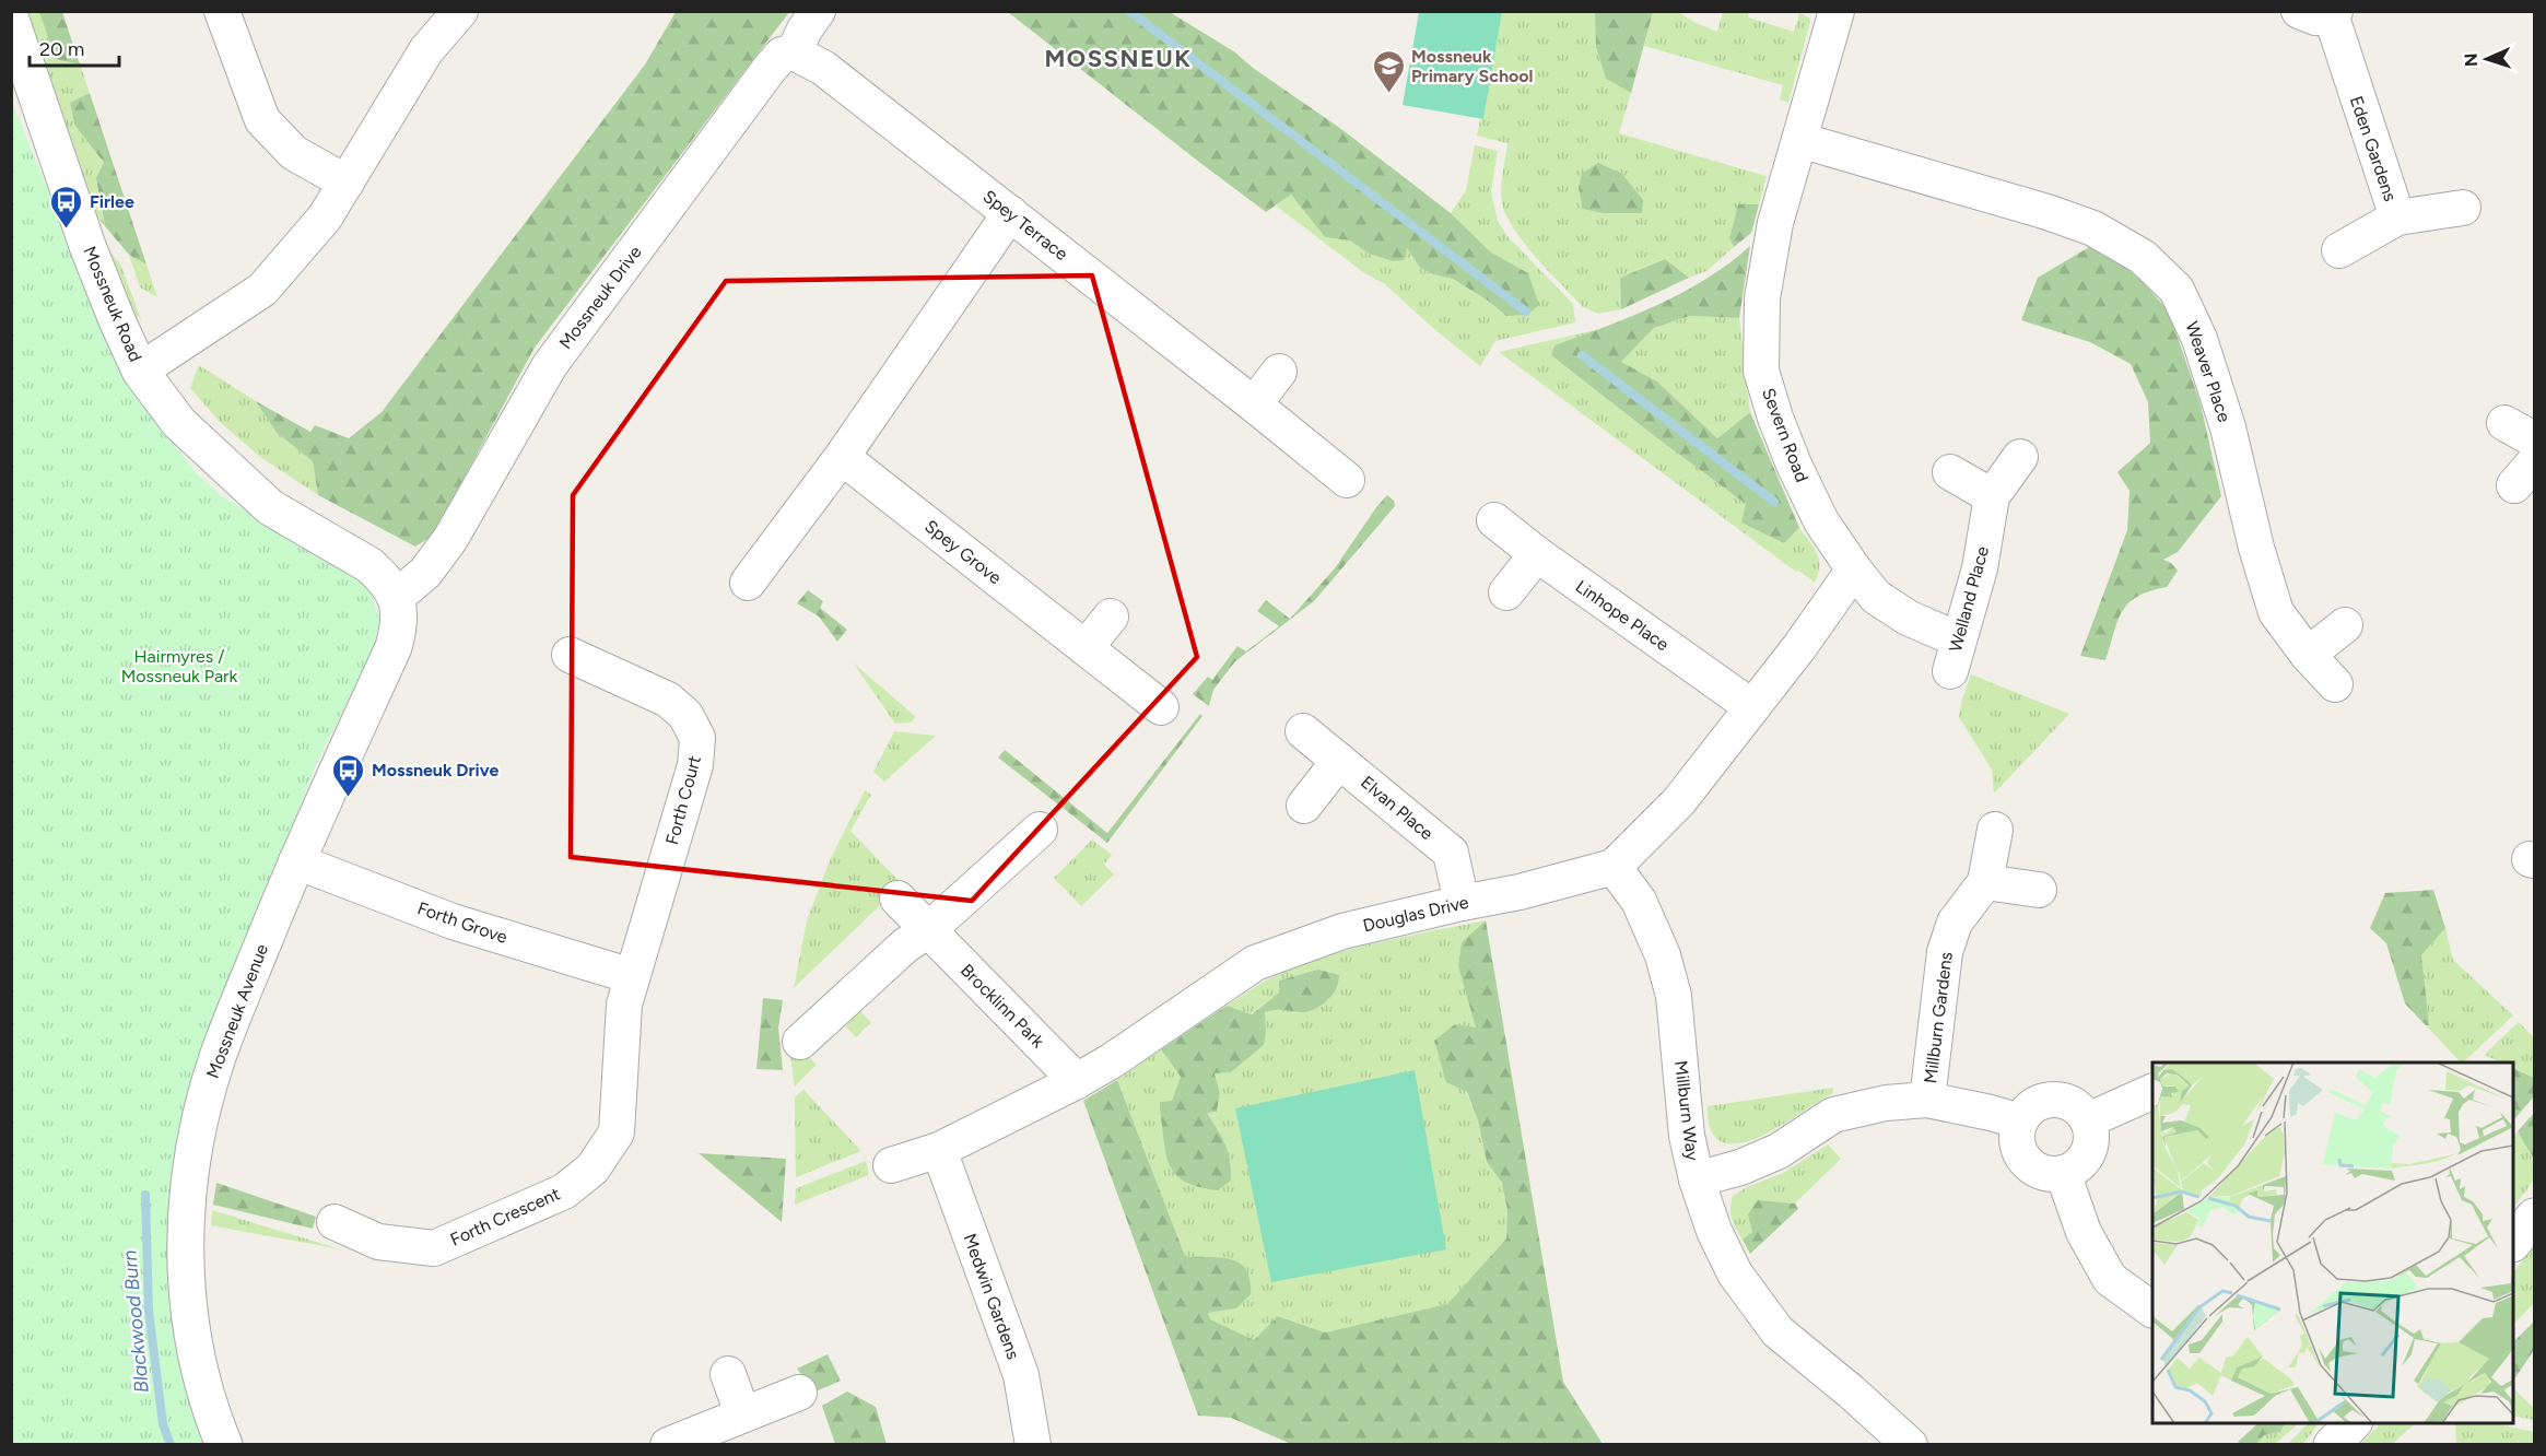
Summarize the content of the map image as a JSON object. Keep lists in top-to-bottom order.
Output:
{
  "streets": {
    "street": [
      "Eden Gardens",
      "Spey Terrace",
      "Mossneuk Drive",
      "Mossneuk Road",
      "Weaver Place",
      "Severn Road",
      "Spey Grove",
      "Welland Place",
      "Linhope Place",
      "Forth Court",
      "Elvan Place",
      "Douglas Drive",
      "Forth Grove",
      "Brocklinn Park",
      "Mossneuk Avenue",
      "Millburn Gardens",
      "Millburn Way",
      "Forth Crescent",
      "Medwin Gardens"
    ]
  },
  "crossings": [
    ["Spey Terrace", "Mossneuk Drive"],
    ["Mossneuk Drive", "Mossneuk Road"],
    ["Mossneuk Drive", "Mossneuk Avenue"],
    ["Mossneuk Road", "Mossneuk Avenue"],
    ["Weaver Place", "Severn Road"],
    ["Severn Road", "Welland Place"],
    ["Forth Court", "Forth Grove"],
    ["Forth Court", "Forth Crescent"],
    ["Elvan Place", "Douglas Drive"],
    ["Douglas Drive", "Brocklinn Park"],
    ["Douglas Drive", "Millburn Way"],
    ["Douglas Drive", "Medwin Gardens"],
    ["Forth Grove", "Mossneuk Avenue"],
    ["Forth Grove", "Forth Crescent"],
    ["Millburn Gardens", "Millburn Way"]
  ],
  "districts": ["MOSSNEUK"],
  "water": ["Blackwood Burn"],
  "parks": ["Hairmyres / Mossneuk Park"],
  "places": {
    "school or university": ["Mossneuk Primary School"],
    "bus stop": ["Firlee", "Mossneuk Drive"]
  },
  "scale_bar": "20 m",
  "north": "left"
}
